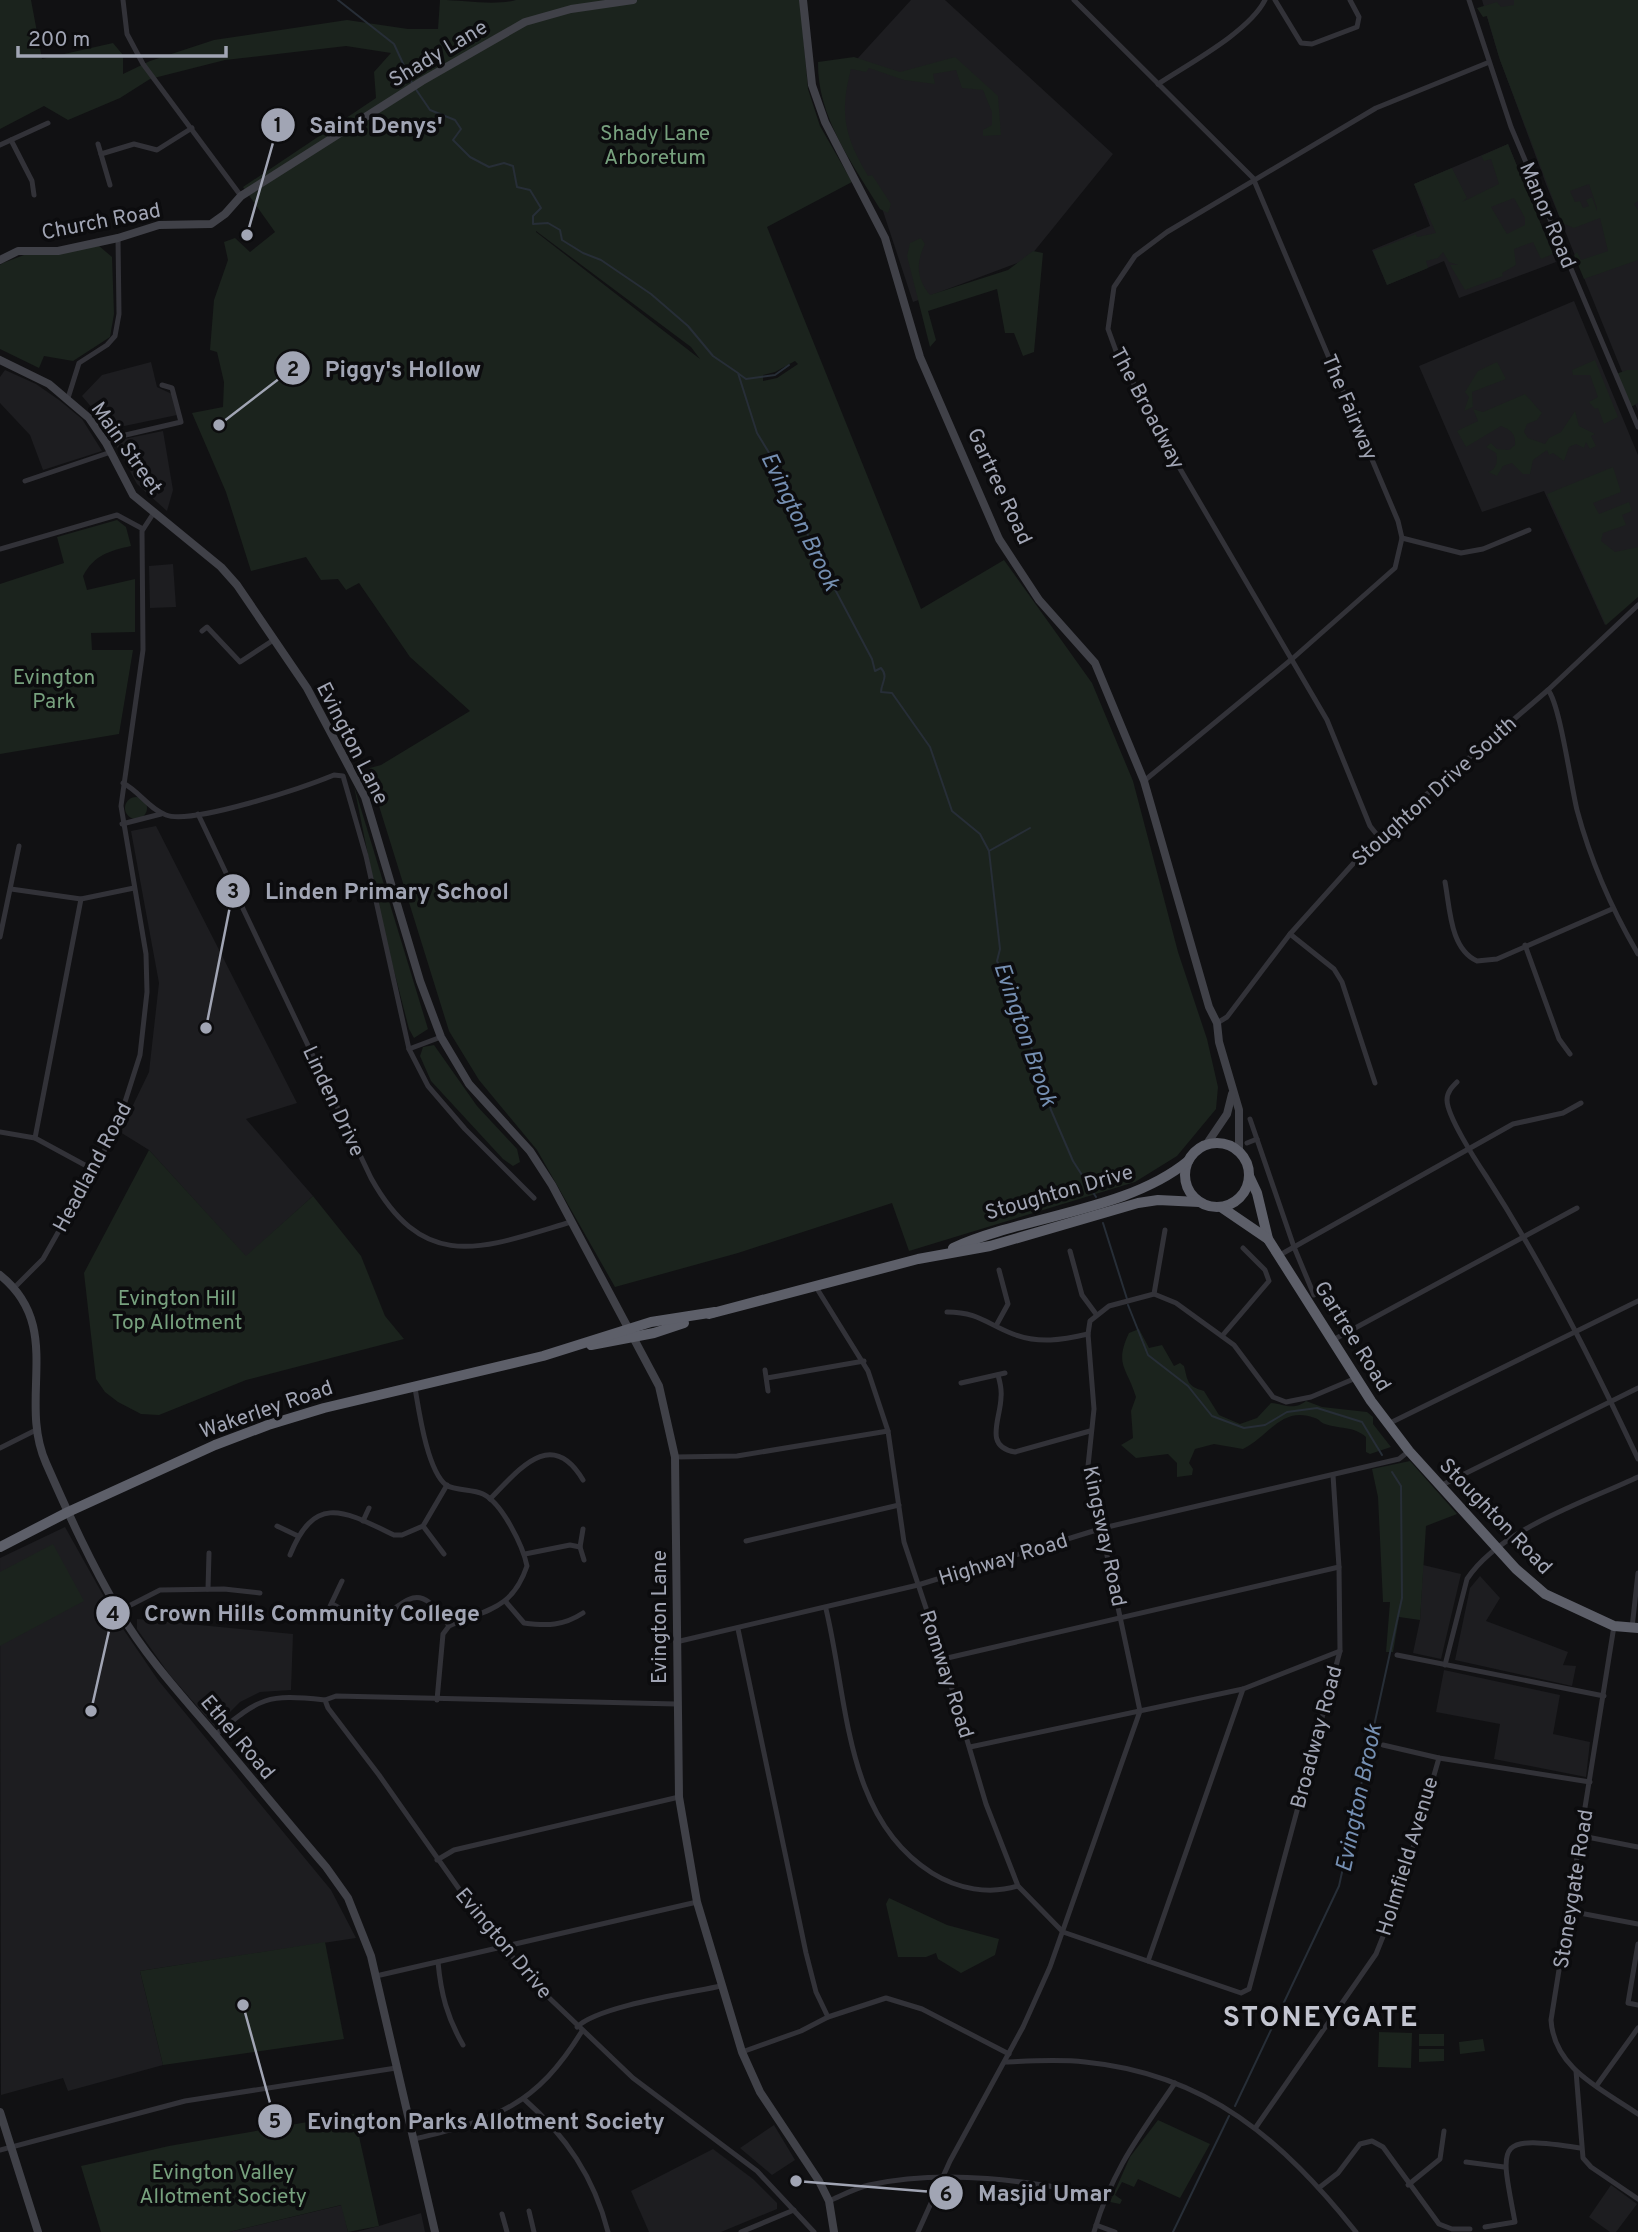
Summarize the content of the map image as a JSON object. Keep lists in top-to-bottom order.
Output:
{
  "streets": {
    "highway": [
      "Gartree Road",
      "Stoughton Drive",
      "Wakerley Road",
      "Stoughton Road"
    ],
    "street": [
      "Shady Lane",
      "Manor Road",
      "Church Road",
      "The Fairway",
      "The Broadway",
      "Main Street",
      "Evington Lane",
      "Stoughton Drive South",
      "Linden Drive",
      "Headland Road",
      "Kingsway Road",
      "Highway Road",
      "Romway Road",
      "Ethel Road",
      "Broadway Road",
      "Holmfield Avenue",
      "Stoneygate Road",
      "Evington Drive"
    ]
  },
  "crossings": [
    ["Shady Lane", "Church Road"],
    ["Manor Road", "The Broadway"],
    ["The Fairway", "The Broadway"],
    ["The Broadway", "Stoughton Drive South"],
    ["Main Street", "Evington Lane"],
    ["Gartree Road", "Stoughton Drive South"],
    ["Gartree Road", "Stoughton Drive"],
    ["Gartree Road", "Stoughton Road"],
    ["Gartree Road", "Highway Road"],
    ["Evington Lane", "Linden Drive"],
    ["Evington Lane", "Stoughton Drive"],
    ["Evington Lane", "Wakerley Road"],
    ["Evington Lane", "Highway Road"],
    ["Headland Road", "Ethel Road"],
    ["Stoughton Drive", "Wakerley Road"],
    ["Stoughton Drive", "Romway Road"],
    ["Wakerley Road", "Ethel Road"],
    ["Stoughton Road", "Highway Road"],
    ["Stoughton Road", "Stoneygate Road"],
    ["Kingsway Road", "Highway Road"],
    ["Kingsway Road", "Romway Road"],
    ["Highway Road", "Romway Road"],
    ["Highway Road", "Broadway Road"]
  ],
  "districts": ["STONEYGATE"],
  "water": ["Evington Brook"],
  "parks": [
    "Shady Lane Arboretum",
    "Evington Park",
    "Evington Hill Top Allotment",
    "Evington Valley Allotment Society"
  ],
  "places": [
    "Saint Denys'",
    "Piggy's Hollow",
    "Linden Primary School",
    "Crown Hills Community College",
    "Evington Parks Allotment Society",
    "Masjid Umar"
  ],
  "scale_bar": "200 m"
}
